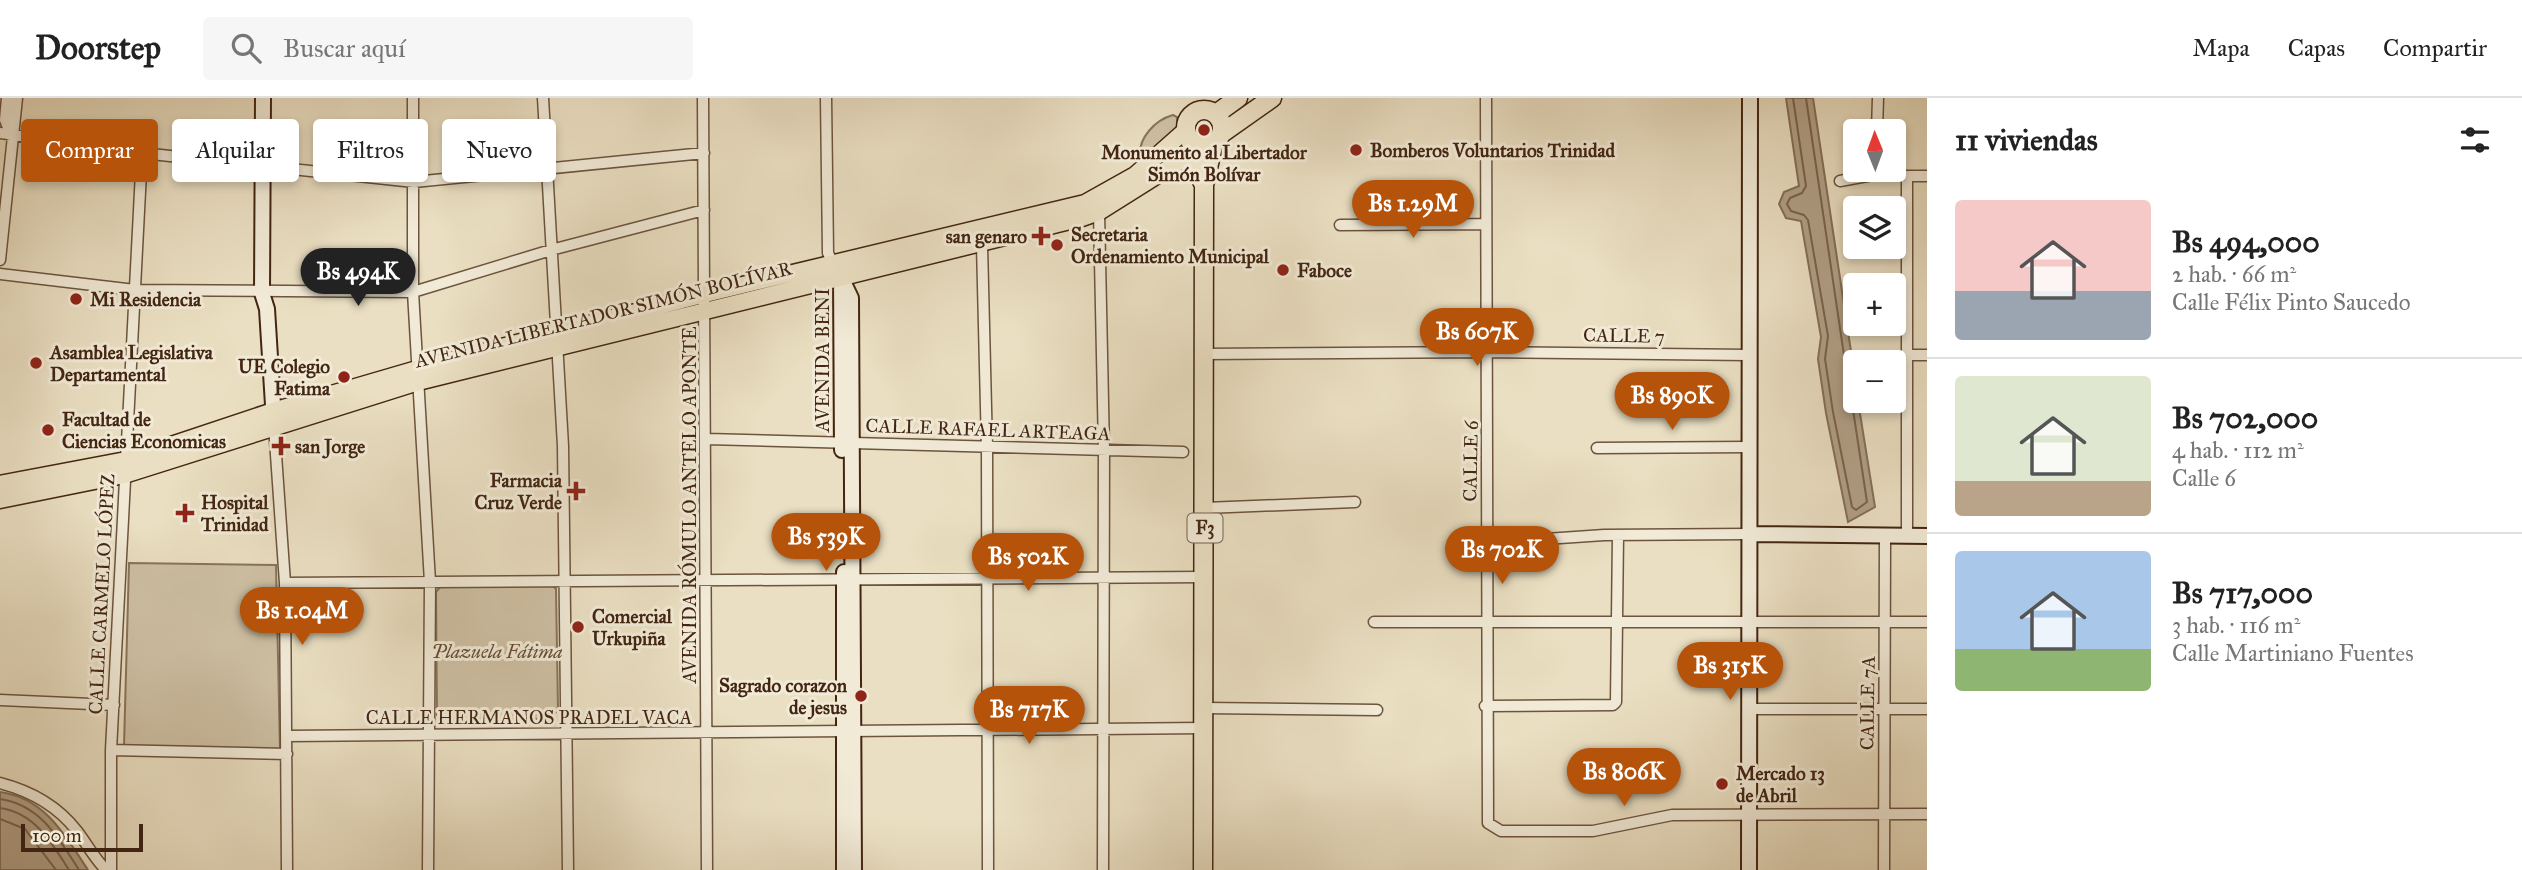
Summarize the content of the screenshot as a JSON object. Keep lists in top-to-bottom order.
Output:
{
  "streets": {
    "highway": ["F3"],
    "main road": ["AVENIDA LIBERTADOR SIMÓN BOLÍVAR", "AVENIDA BENI"],
    "street": [
      "CALLE 7",
      "CALLE RAFAEL ARTEAGA",
      "CALLE 6",
      "AVENIDA RÓMULO ANTELO APONTE",
      "CALLE CARMELO LÓPEZ",
      "CALLE 7A",
      "CALLE HERMANOS PRADEL VACA"
    ]
  },
  "crossings": [
    ["AVENIDA LIBERTADOR SIMÓN BOLÍVAR", "AVENIDA BENI"],
    ["AVENIDA LIBERTADOR SIMÓN BOLÍVAR", "AVENIDA RÓMULO ANTELO APONTE"],
    ["AVENIDA LIBERTADOR SIMÓN BOLÍVAR", "F3"],
    ["AVENIDA LIBERTADOR SIMÓN BOLÍVAR", "CALLE CARMELO LÓPEZ"],
    ["CALLE 7", "CALLE 6"],
    ["CALLE 7", "F3"],
    ["AVENIDA BENI", "CALLE RAFAEL ARTEAGA"],
    ["AVENIDA BENI", "CALLE HERMANOS PRADEL VACA"],
    ["CALLE RAFAEL ARTEAGA", "AVENIDA RÓMULO ANTELO APONTE"],
    ["AVENIDA RÓMULO ANTELO APONTE", "CALLE HERMANOS PRADEL VACA"],
    ["F3", "CALLE HERMANOS PRADEL VACA"]
  ],
  "parks": ["Plazuela Fátima"],
  "places": {
    "other": [
      "Monumento al Libertador Simón Bolívar",
      "Bomberos Voluntarios Trinidad",
      "Secretaria Ordenamiento Municipal",
      "Faboce",
      "Mi Residencia",
      "Asamblea Legislativa Departamental",
      "UE Colegio Fatima",
      "Facultad de Ciencias Economicas",
      "Comercial Urkupiña",
      "Sagrado corazon de jesus",
      "Mercado 13 de Abril"
    ],
    "health": [
      "san genaro",
      "san Jorge",
      "Farmacia Cruz Verde",
      "Hospital Trinidad"
    ]
  },
  "scale_bar": "100 m",
  "north": "top",
  "page": {
    "header": "Doorstep",
    "search": "Buscar aquí",
    "nav": ["Mapa", "Capas", "Compartir"],
    "heading": "11 viviendas",
    "map_buttons": ["+", "−"],
    "chip": [
      "Comprar",
      "Alquilar",
      "Filtros",
      "Nuevo"
    ],
    "price": [
      "Bs 1.29M",
      "Bs 494K",
      "Bs 607K",
      "Bs 890K",
      "Bs 539K",
      "Bs 702K",
      "Bs 502K",
      "Bs 1.04M",
      "Bs 315K",
      "Bs 717K",
      "Bs 806K"
    ],
    "list": [
      {
        "name": "Bs 494,000",
        "note": "2 hab. · 66 m² · Calle Félix Pinto Saucedo"
      },
      {
        "name": "Bs 702,000",
        "note": "4 hab. · 112 m² · Calle 6"
      },
      {
        "name": "Bs 717,000",
        "note": "3 hab. · 116 m² · Calle Martiniano Fuentes"
      }
    ],
    "scale": "100 m"
  }
}
